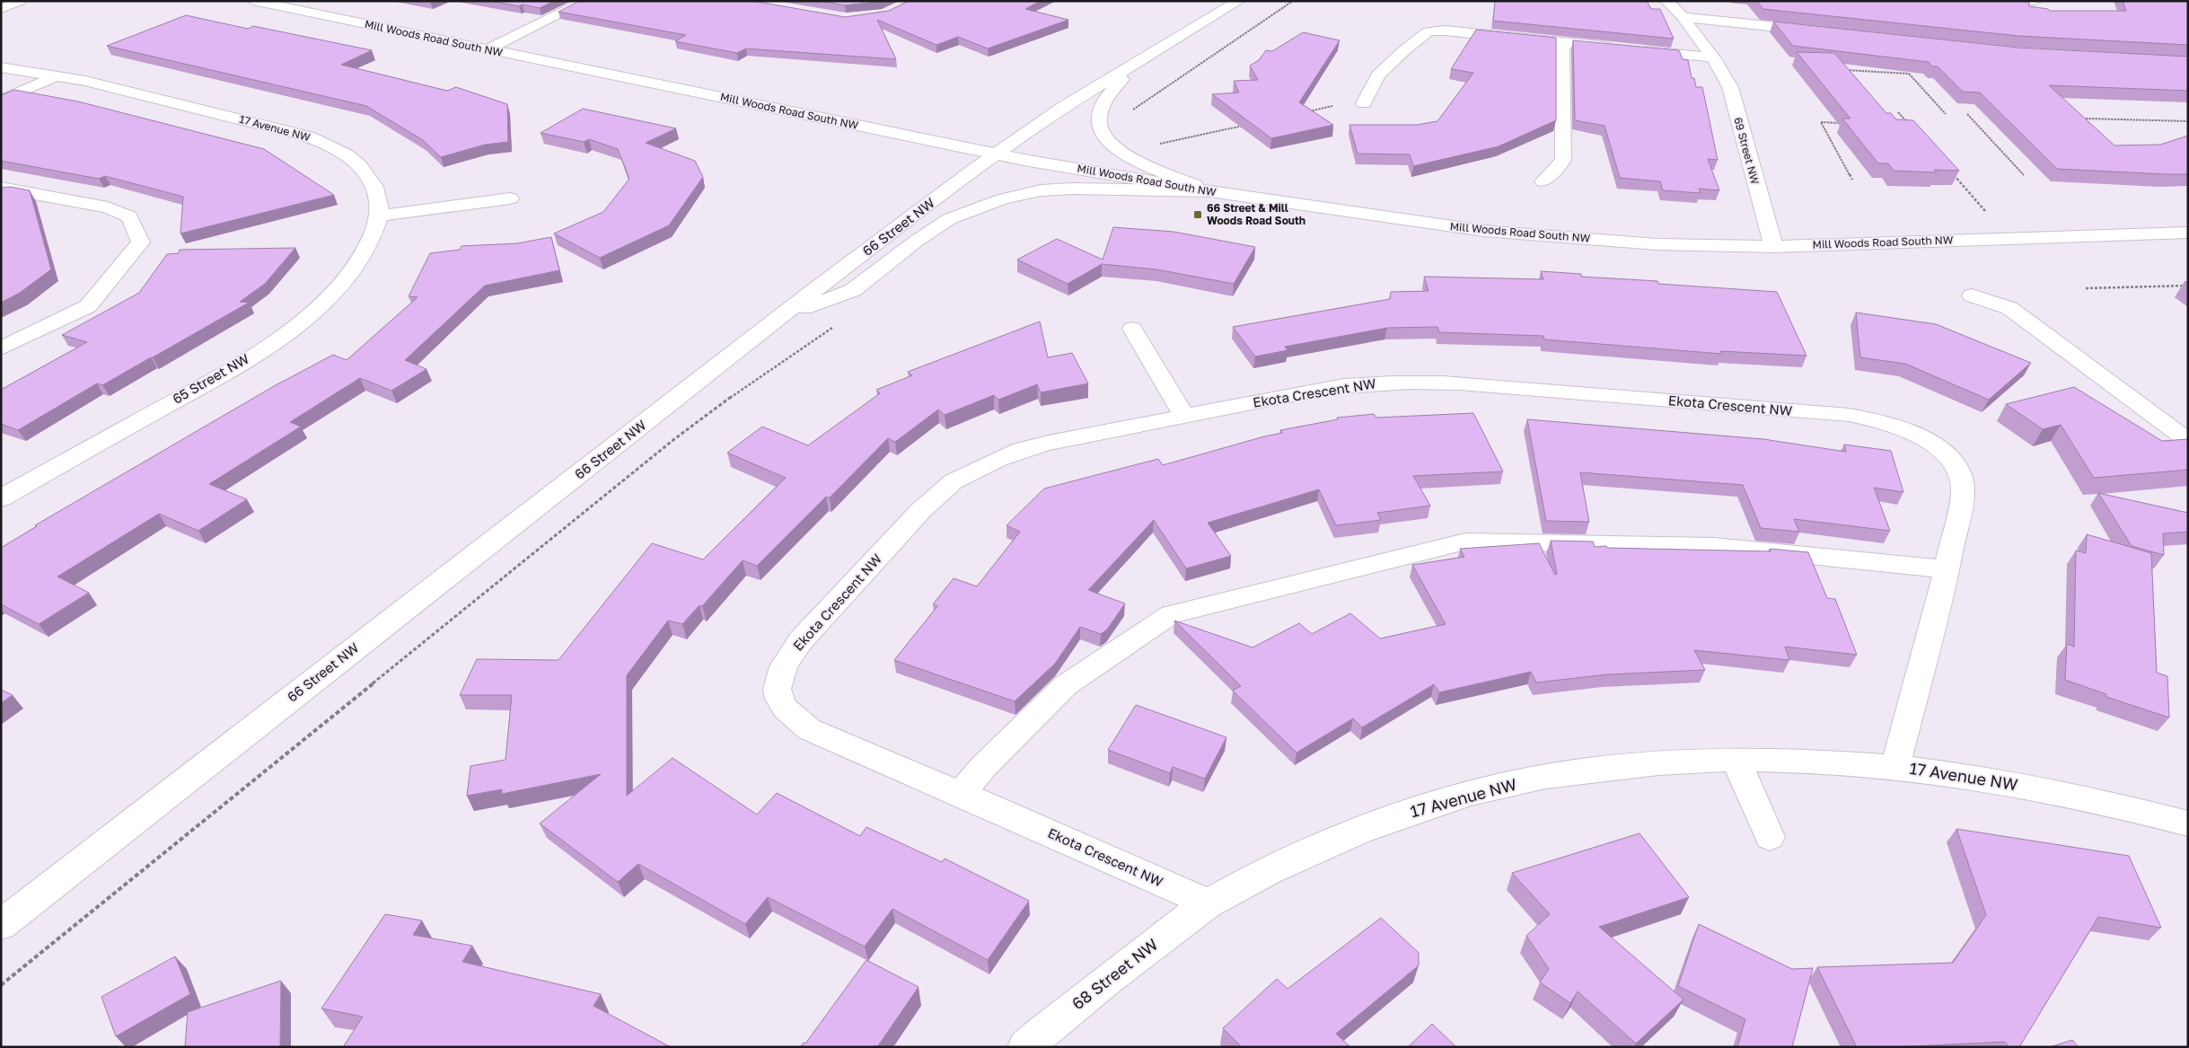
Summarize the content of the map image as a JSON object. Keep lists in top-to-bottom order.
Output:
{
  "streets": {
    "street": [
      "Mill Woods Road South NW",
      "17 Avenue NW",
      "69 Street NW",
      "66 Street NW",
      "65 Street NW",
      "Ekota Crescent NW",
      "68 Street NW"
    ]
  },
  "crossings": [
    ["Mill Woods Road South NW", "69 Street NW"],
    ["Mill Woods Road South NW", "66 Street NW"],
    ["17 Avenue NW", "65 Street NW"],
    ["17 Avenue NW", "Ekota Crescent NW"],
    ["17 Avenue NW", "68 Street NW"],
    ["Ekota Crescent NW", "68 Street NW"]
  ],
  "places": {
    "transit": ["66 Street & Mill Woods Road South"]
  }
}
